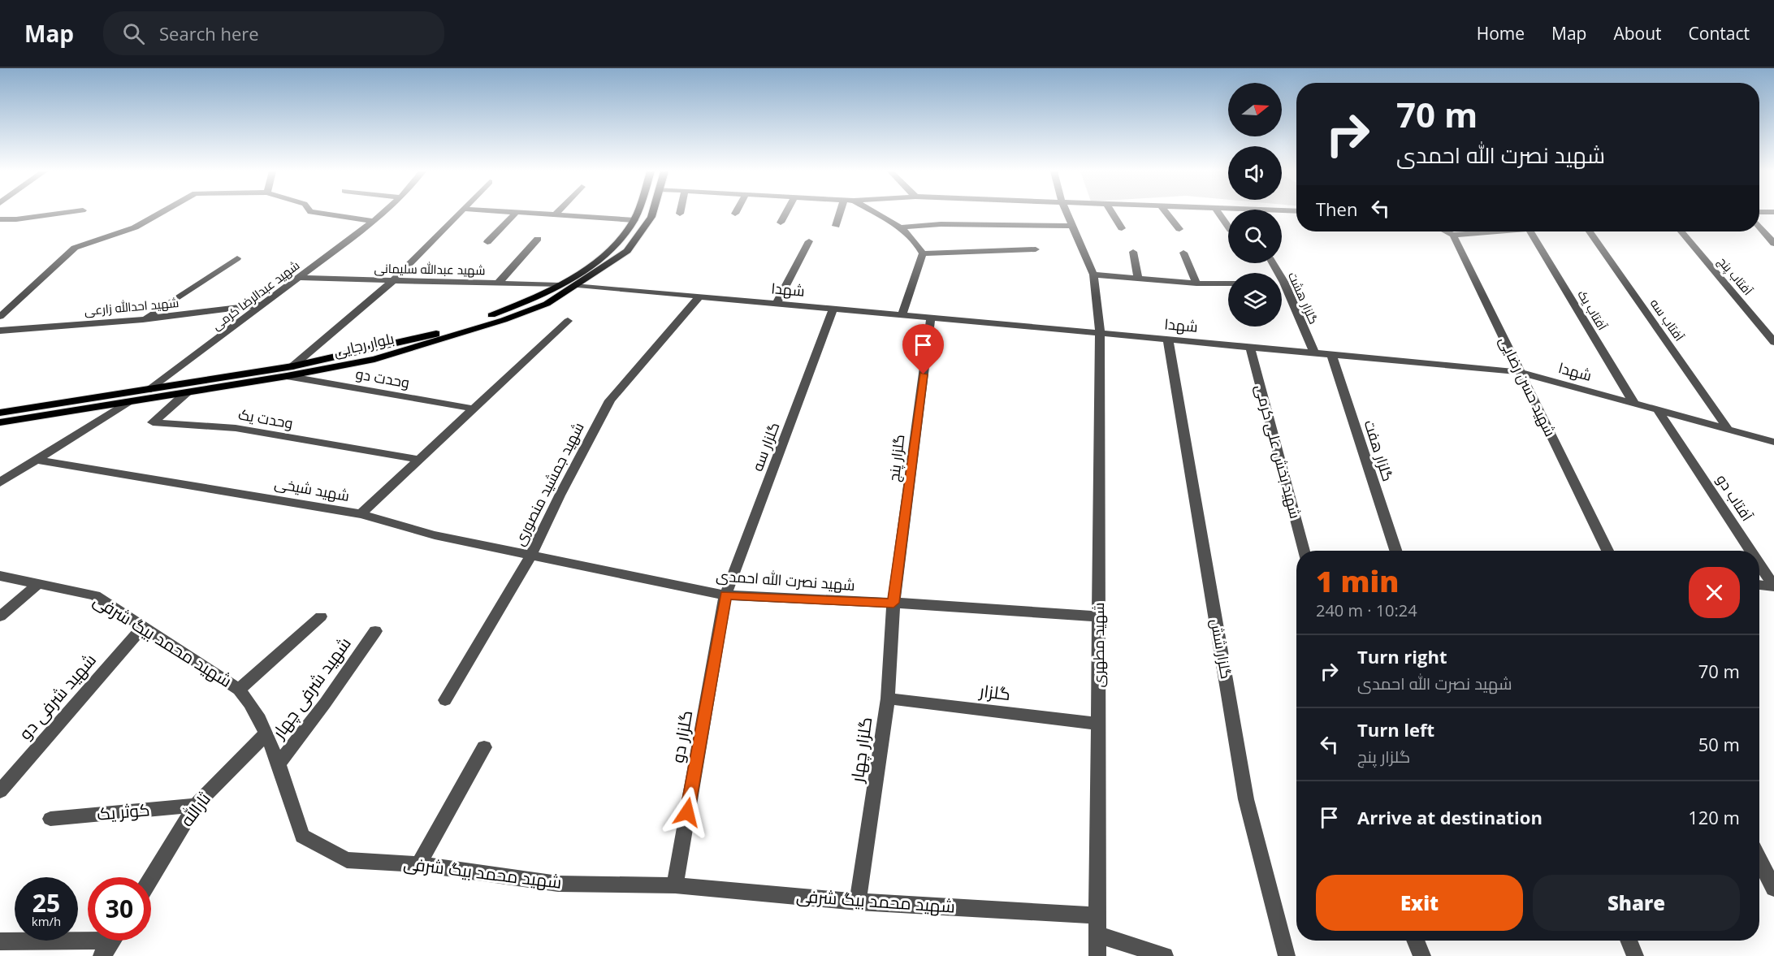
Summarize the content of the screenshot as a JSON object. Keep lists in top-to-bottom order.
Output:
{
  "streets": {
    "main road": ["بلوار رجایی"],
    "street": [
      "شهید عبدالله سلیمانی",
      "آفتاب پنج",
      "شهدا",
      "شهید عبدالرضا کرمی",
      "گلزار هشت",
      "شهید احدالله زارعی",
      "آفتاب یک",
      "آفتاب سه",
      "وحدت دو",
      "شهید حسن رضایی",
      "وحدت یک",
      "گلزار سه",
      "گلزار هفت",
      "شهید بخش علی کرمی",
      "گلزار پنج",
      "شهید جمشید منصوری",
      "شهید شیخی",
      "آفتاب دو",
      "شهید نصرت الله احمدی",
      "شهید محمد بیگ شرفی",
      "شهید مطهری",
      "گلزار شش",
      "شهید شرفی چهار",
      "گلزار",
      "شهید شرفی دو",
      "گلزار دو",
      "گلزار چهار",
      "ثارالله",
      "کوثر یک"
    ]
  },
  "crossings": [
    ["شهید عبدالله سلیمانی", "شهید عبدالرضا کرمی"],
    ["شهید عبدالله سلیمانی", "بلوار رجایی"],
    ["شهدا", "گلزار هشت"],
    ["شهدا", "آفتاب یک"],
    ["شهدا", "آفتاب سه"],
    ["شهدا", "بلوار رجایی"],
    ["شهدا", "شهید حسن رضایی"],
    ["شهدا", "گلزار سه"],
    ["شهدا", "گلزار هفت"],
    ["شهدا", "شهید بخش علی کرمی"],
    ["شهدا", "گلزار پنج"],
    ["شهدا", "شهید جمشید منصوری"],
    ["شهدا", "آفتاب دو"],
    ["شهدا", "شهید مطهری"],
    ["شهدا", "گلزار شش"],
    ["شهید عبدالرضا کرمی", "شهید احدالله زارعی"],
    ["شهید عبدالرضا کرمی", "بلوار رجایی"],
    ["بلوار رجایی", "وحدت دو"],
    ["بلوار رجایی", "وحدت یک"],
    ["وحدت دو", "شهید شیخی"],
    ["وحدت یک", "شهید شیخی"],
    ["گلزار سه", "شهید نصرت الله احمدی"],
    ["گلزار سه", "گلزار دو"],
    ["گلزار پنج", "شهید نصرت الله احمدی"],
    ["گلزار پنج", "گلزار چهار"],
    ["شهید جمشید منصوری", "شهید نصرت الله احمدی"],
    ["شهید شیخی", "شهید نصرت الله احمدی"],
    ["شهید نصرت الله احمدی", "شهید مطهری"],
    ["شهید نصرت الله احمدی", "گلزار دو"],
    ["شهید نصرت الله احمدی", "گلزار چهار"],
    ["شهید محمد بیگ شرفی", "شهید مطهری"],
    ["شهید محمد بیگ شرفی", "شهید شرفی چهار"],
    ["شهید محمد بیگ شرفی", "شهید شرفی دو"],
    ["شهید محمد بیگ شرفی", "گلزار دو"],
    ["شهید محمد بیگ شرفی", "گلزار چهار"],
    ["شهید محمد بیگ شرفی", "ثارالله"],
    ["شهید مطهری", "گلزار"],
    ["گلزار", "گلزار چهار"],
    ["ثارالله", "کوثر یک"]
  ],
  "north": "right",
  "page": {
    "header": "Map",
    "search": "Search here",
    "nav": [
      "Home",
      "Map",
      "About",
      "Contact"
    ],
    "turn": ["70 m", "شهید نصرت الله احمدی"],
    "then": "Then",
    "heading": ["1 min", "240 m · 10:24"],
    "list": [
      {
        "name": "Turn right",
        "note": "شهید نصرت الله احمدی",
        "value": "70 m"
      },
      {
        "name": "Turn left",
        "note": "گلزار پنج",
        "value": "50 m"
      },
      {
        "name": "Arrive at destination",
        "value": "120 m"
      }
    ],
    "buttons": ["Exit", "Share"],
    "speed": "25 km/h",
    "limit": "30"
  }
}
